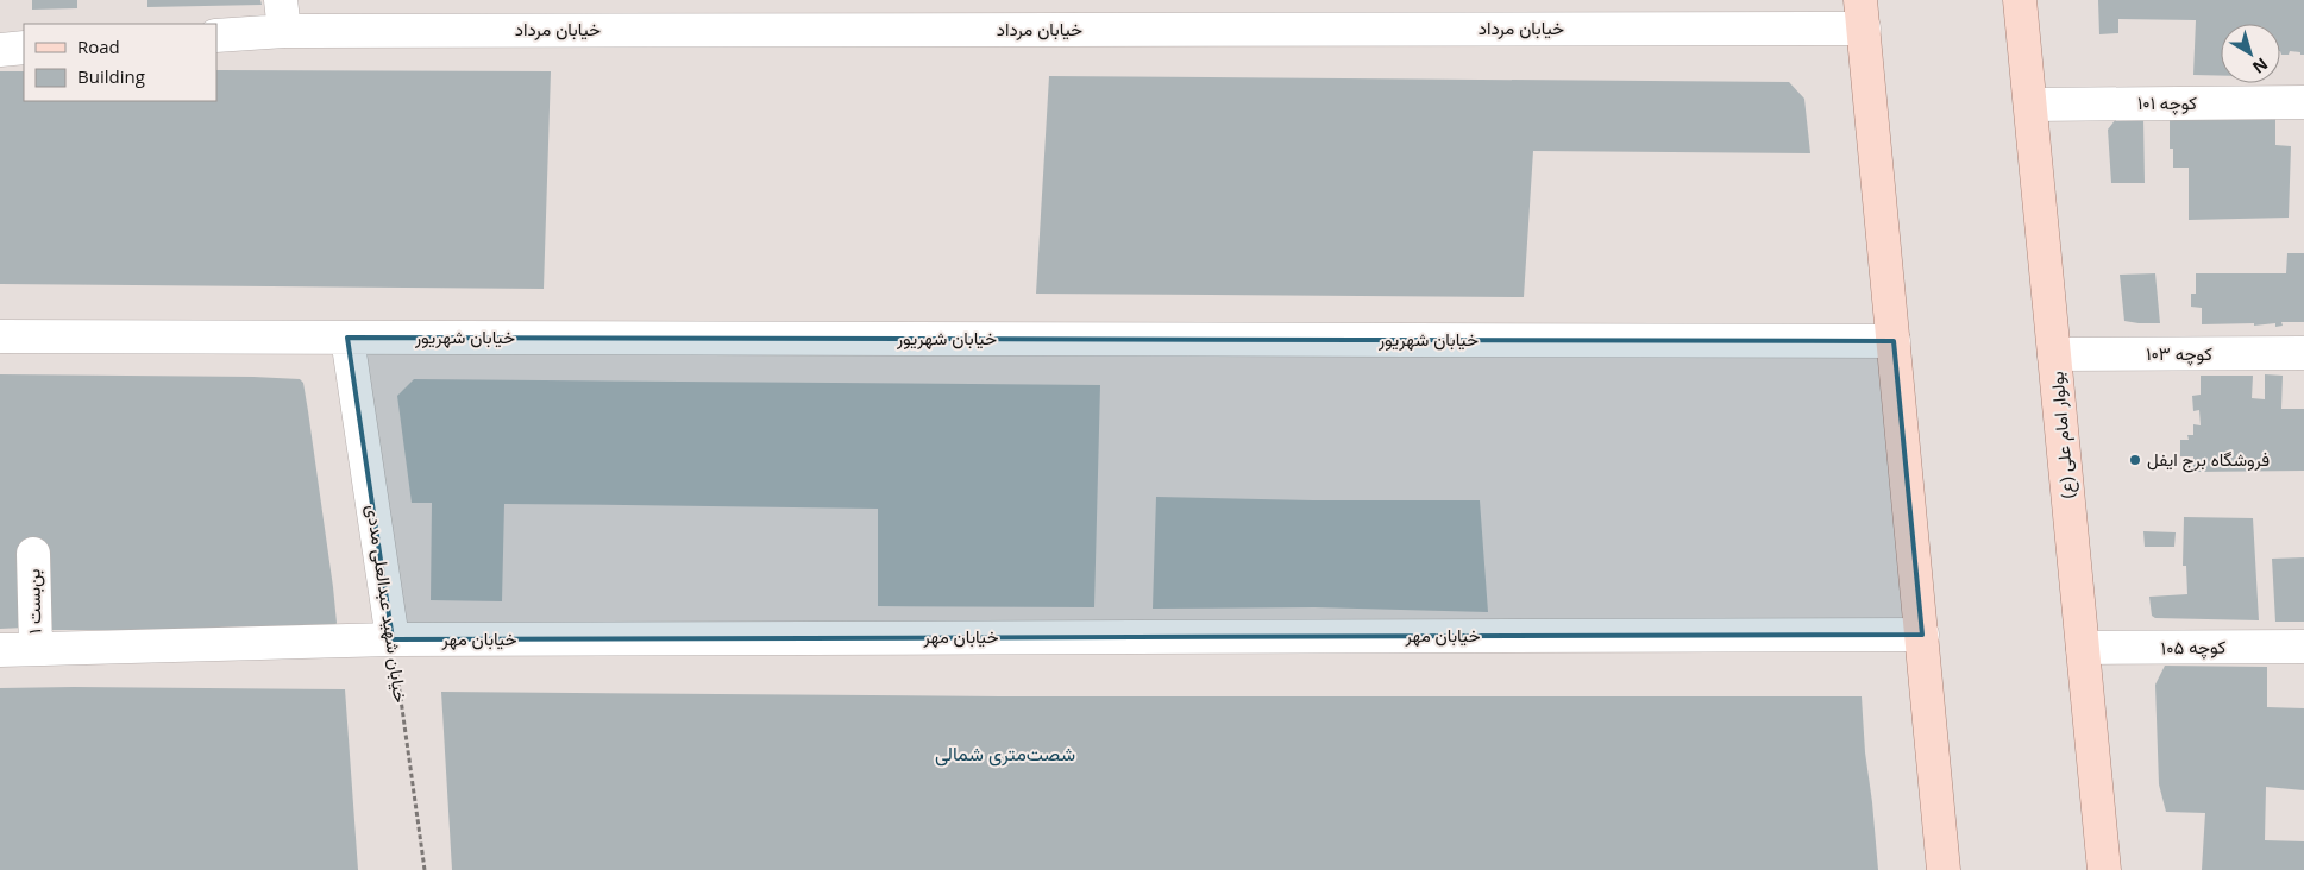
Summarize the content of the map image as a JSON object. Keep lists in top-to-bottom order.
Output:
{
  "streets": {
    "main road": ["بولوار امام علی (ع)"],
    "street": [
      "خیابان مرداد",
      "کوچه ۱۰۱",
      "خیابان شهریور",
      "کوچه ۱۰۳",
      "بن‌بست ۱",
      "خیابان شهید عبدالعلی مددی",
      "خیابان مهر",
      "کوچه ۱۰۵"
    ]
  },
  "crossings": [
    ["کوچه ۱۰۱", "بولوار امام علی (ع)"],
    ["خیابان شهریور", "خیابان شهید عبدالعلی مددی"],
    ["کوچه ۱۰۳", "بولوار امام علی (ع)"],
    ["بولوار امام علی (ع)", "کوچه ۱۰۵"],
    ["بن‌بست ۱", "خیابان مهر"],
    ["خیابان شهید عبدالعلی مددی", "خیابان مهر"]
  ],
  "districts": ["شصت‌متری شمالی"],
  "places": ["فروشگاه برج ایفل"],
  "legend": ["Road", "Building"],
  "north": "bottom right"
}
